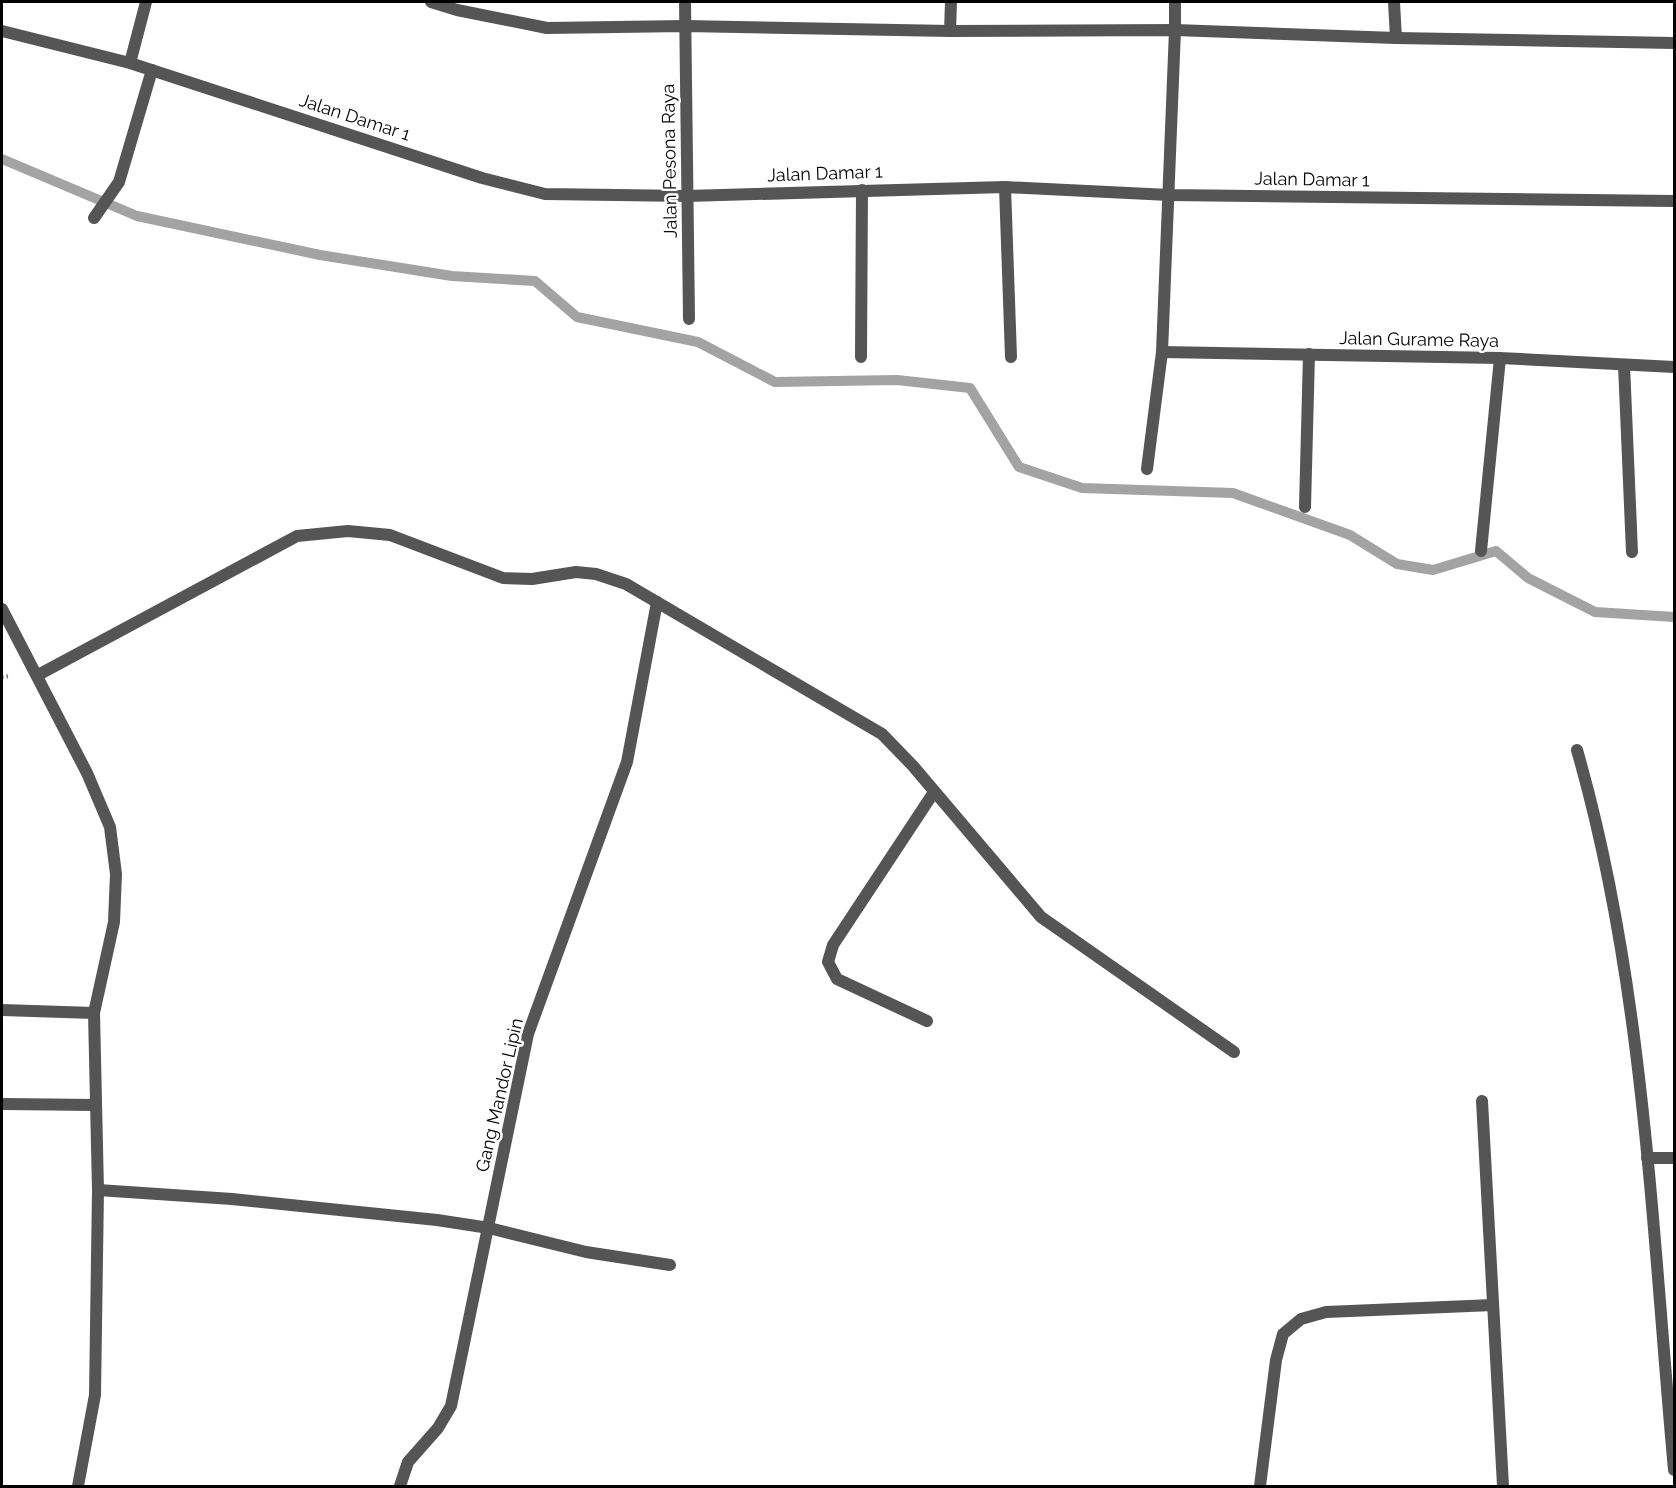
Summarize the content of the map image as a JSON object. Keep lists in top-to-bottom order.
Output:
{
  "streets": {
    "street": [
      "Jalan Damar 1",
      "Jalan Pesona Raya",
      "Jalan Gurame Raya",
      "Gang Mandor Lipin"
    ]
  },
  "crossings": [
    ["Jalan Damar 1", "Jalan Pesona Raya"]
  ]
}
